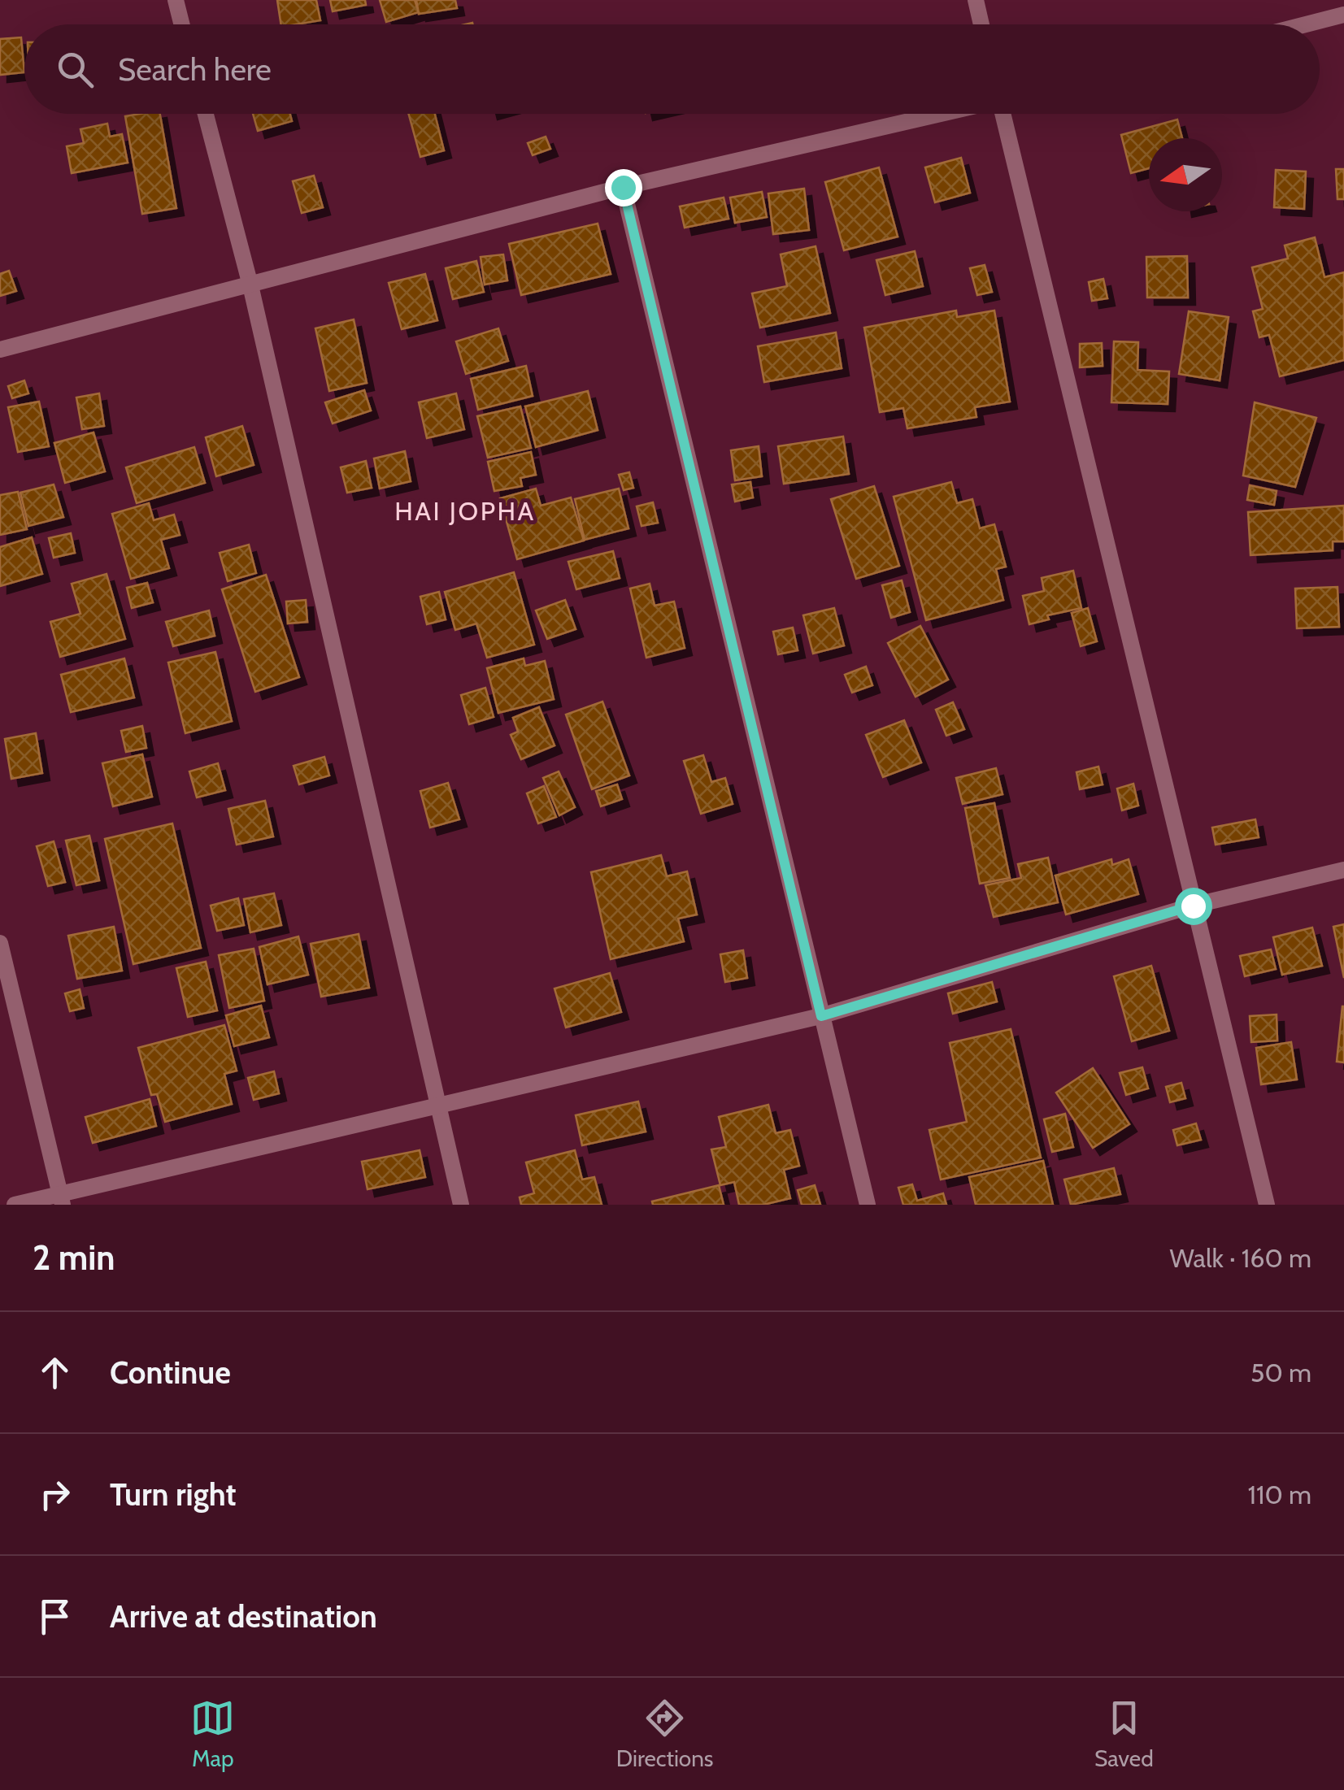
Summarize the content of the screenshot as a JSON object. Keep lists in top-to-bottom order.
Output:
{
  "districts": ["HAI JOPHA"],
  "north": "left",
  "page": {
    "search": "Search here",
    "heading": ["2 min", "Walk · 160 m"],
    "list": [
      ["Continue", "50 m"],
      ["Turn right", "110 m"],
      "Arrive at destination"
    ],
    "nav": ["Map", "Directions", "Saved"]
  }
}
